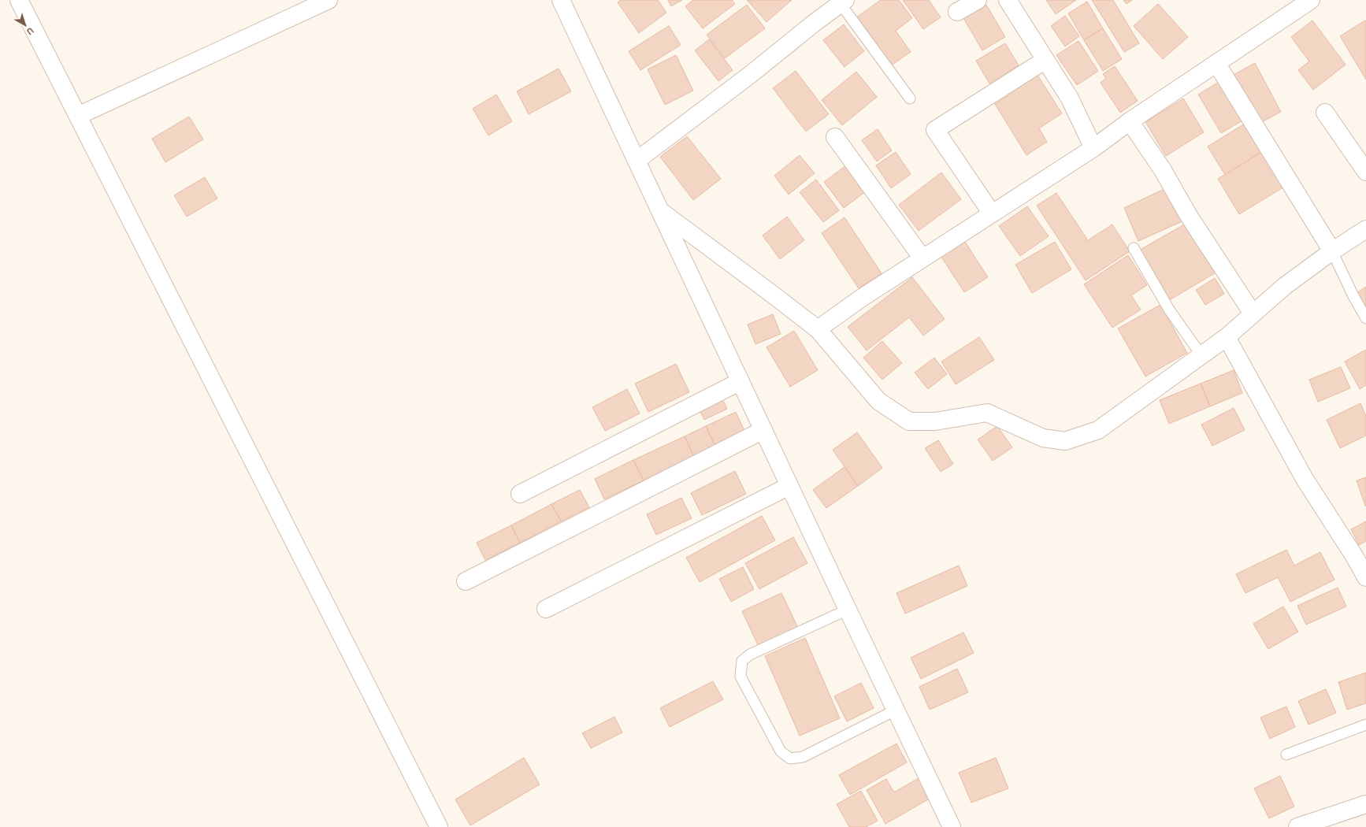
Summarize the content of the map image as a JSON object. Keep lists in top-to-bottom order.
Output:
{
  "north": "bottom right"
}
